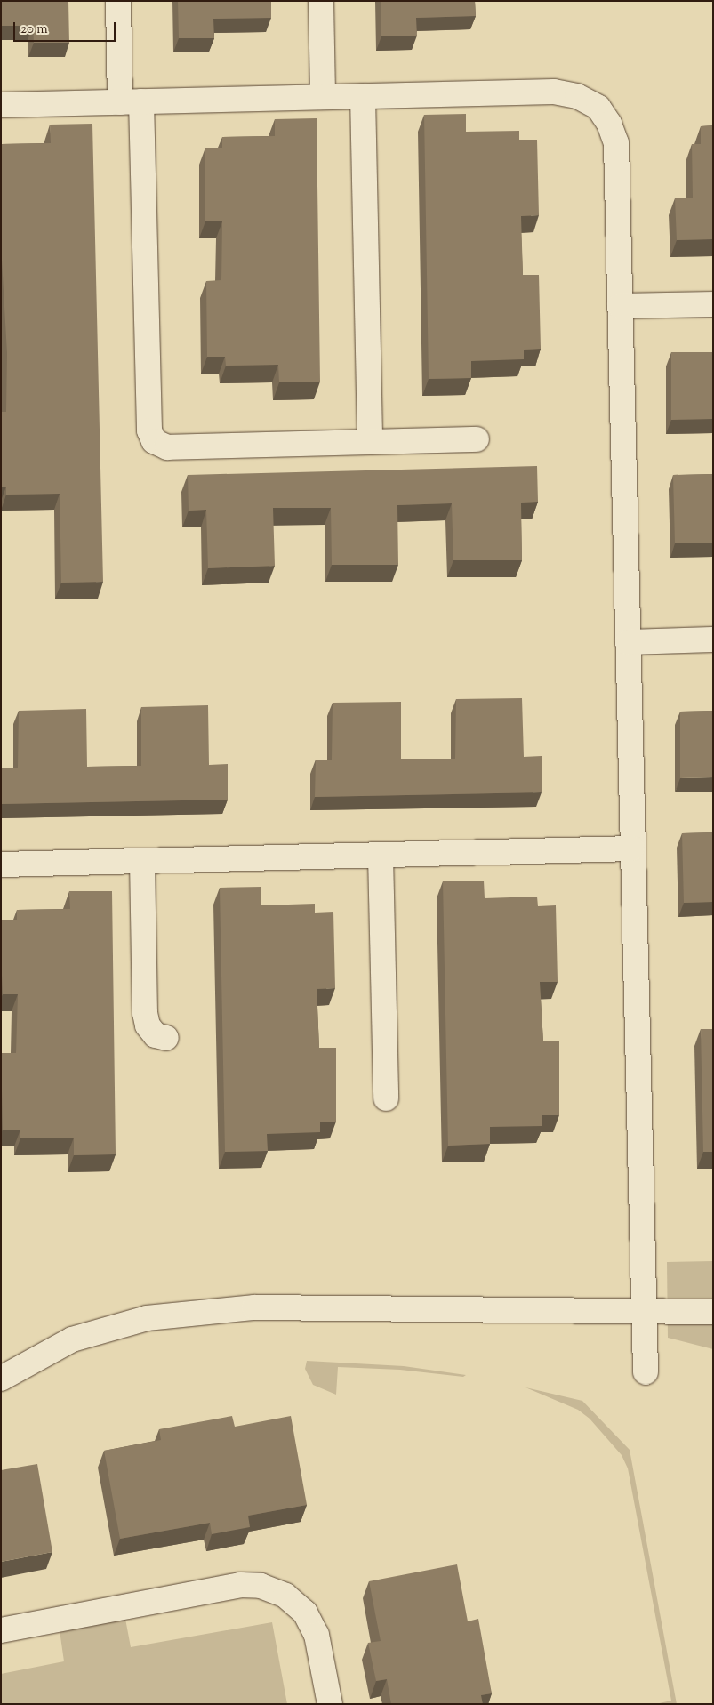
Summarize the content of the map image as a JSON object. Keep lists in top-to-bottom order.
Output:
{
  "scale_bar": "20 m"
}
